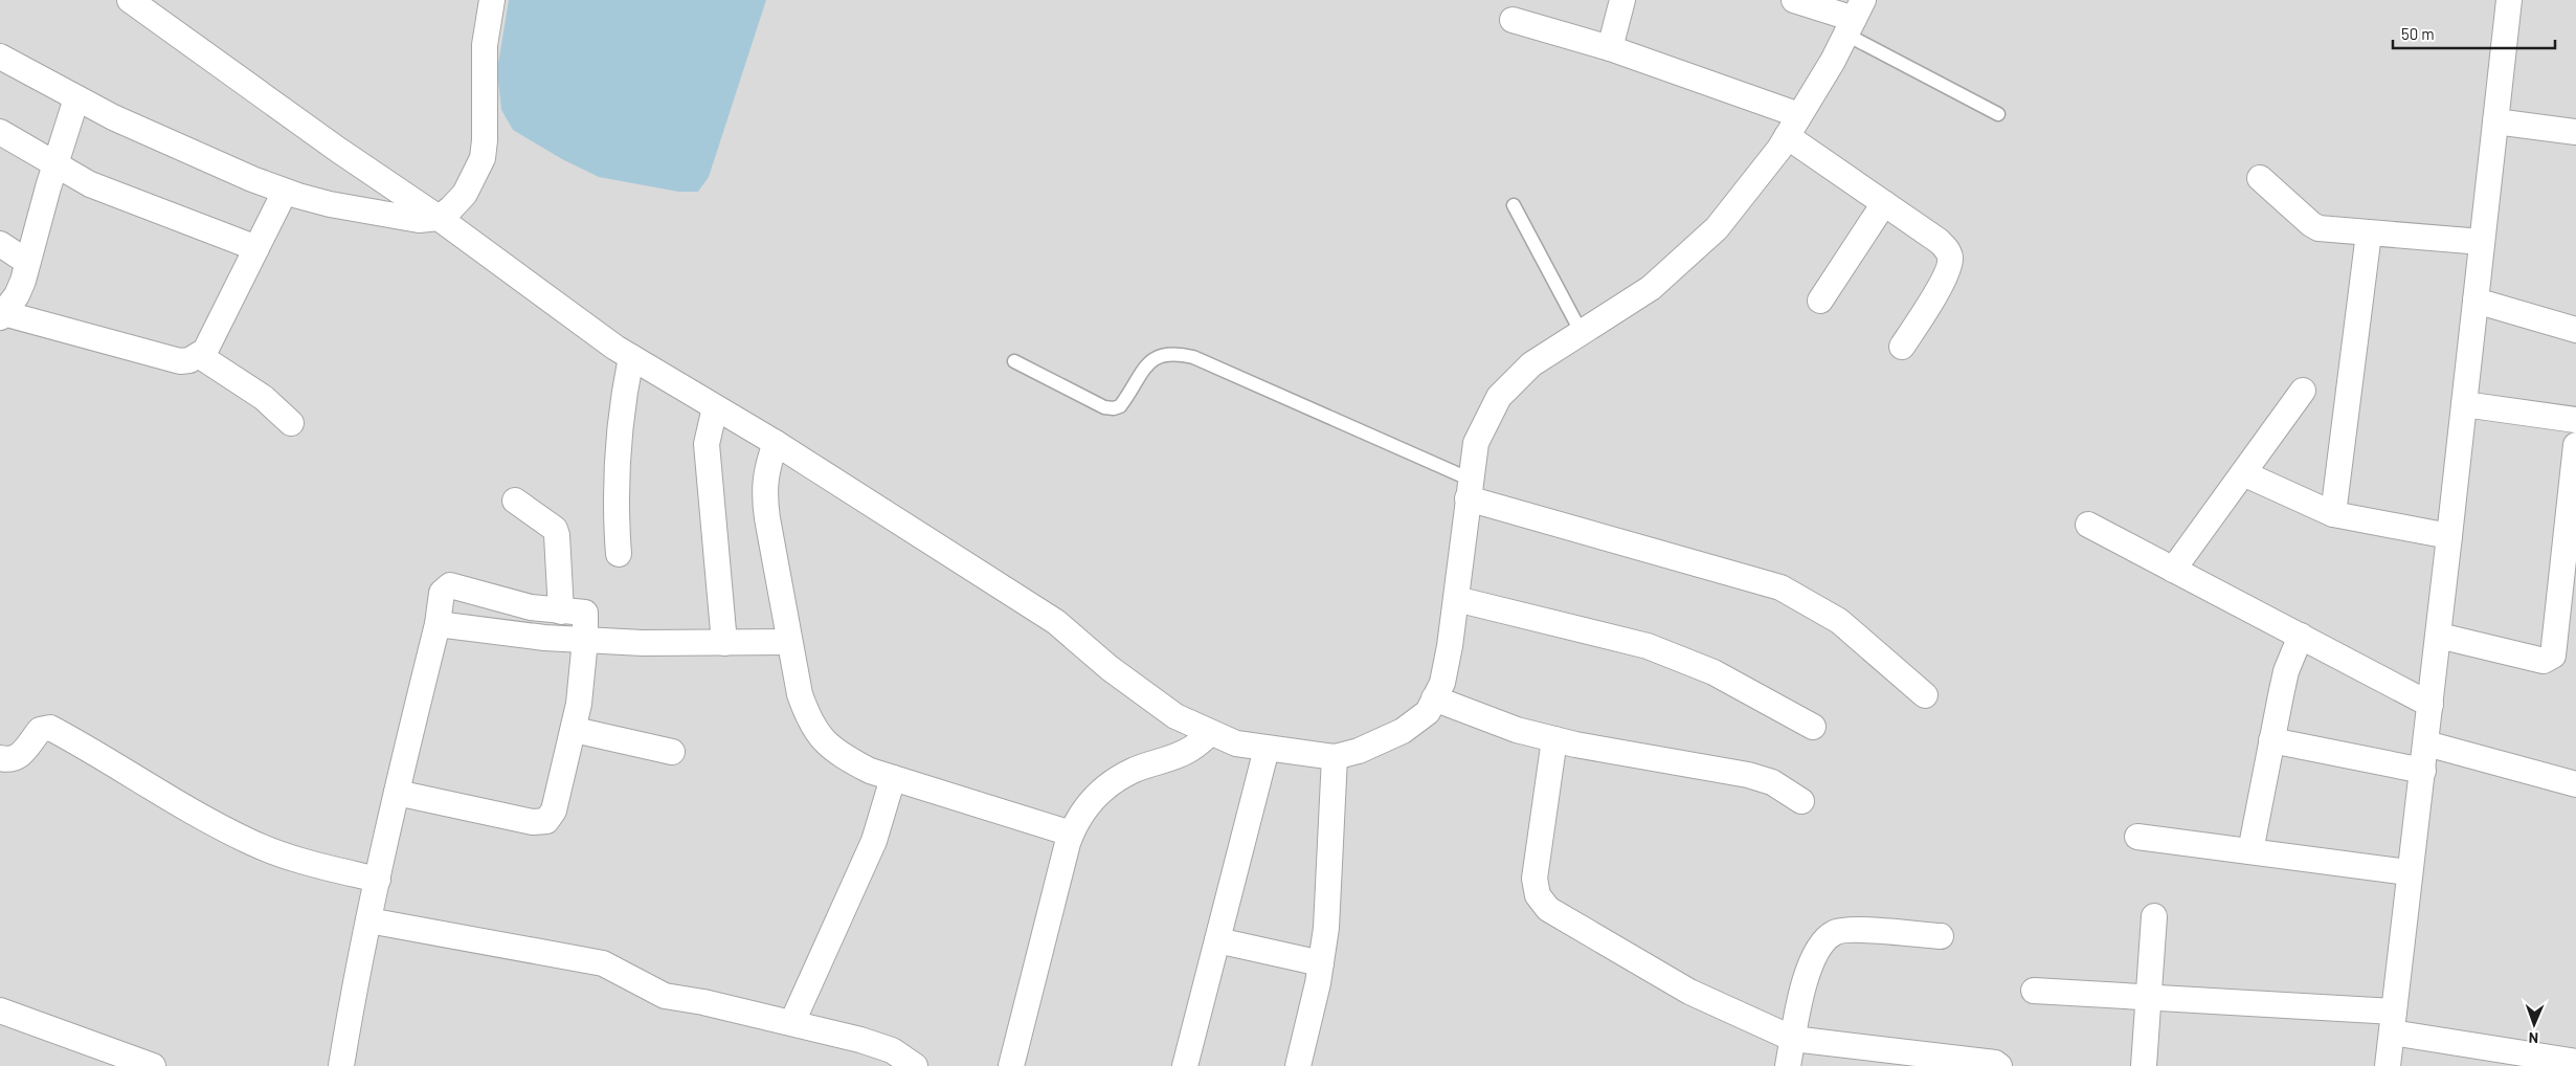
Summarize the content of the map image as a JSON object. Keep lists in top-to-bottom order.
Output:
{
  "scale_bar": "50 m",
  "north": "bottom"
}
